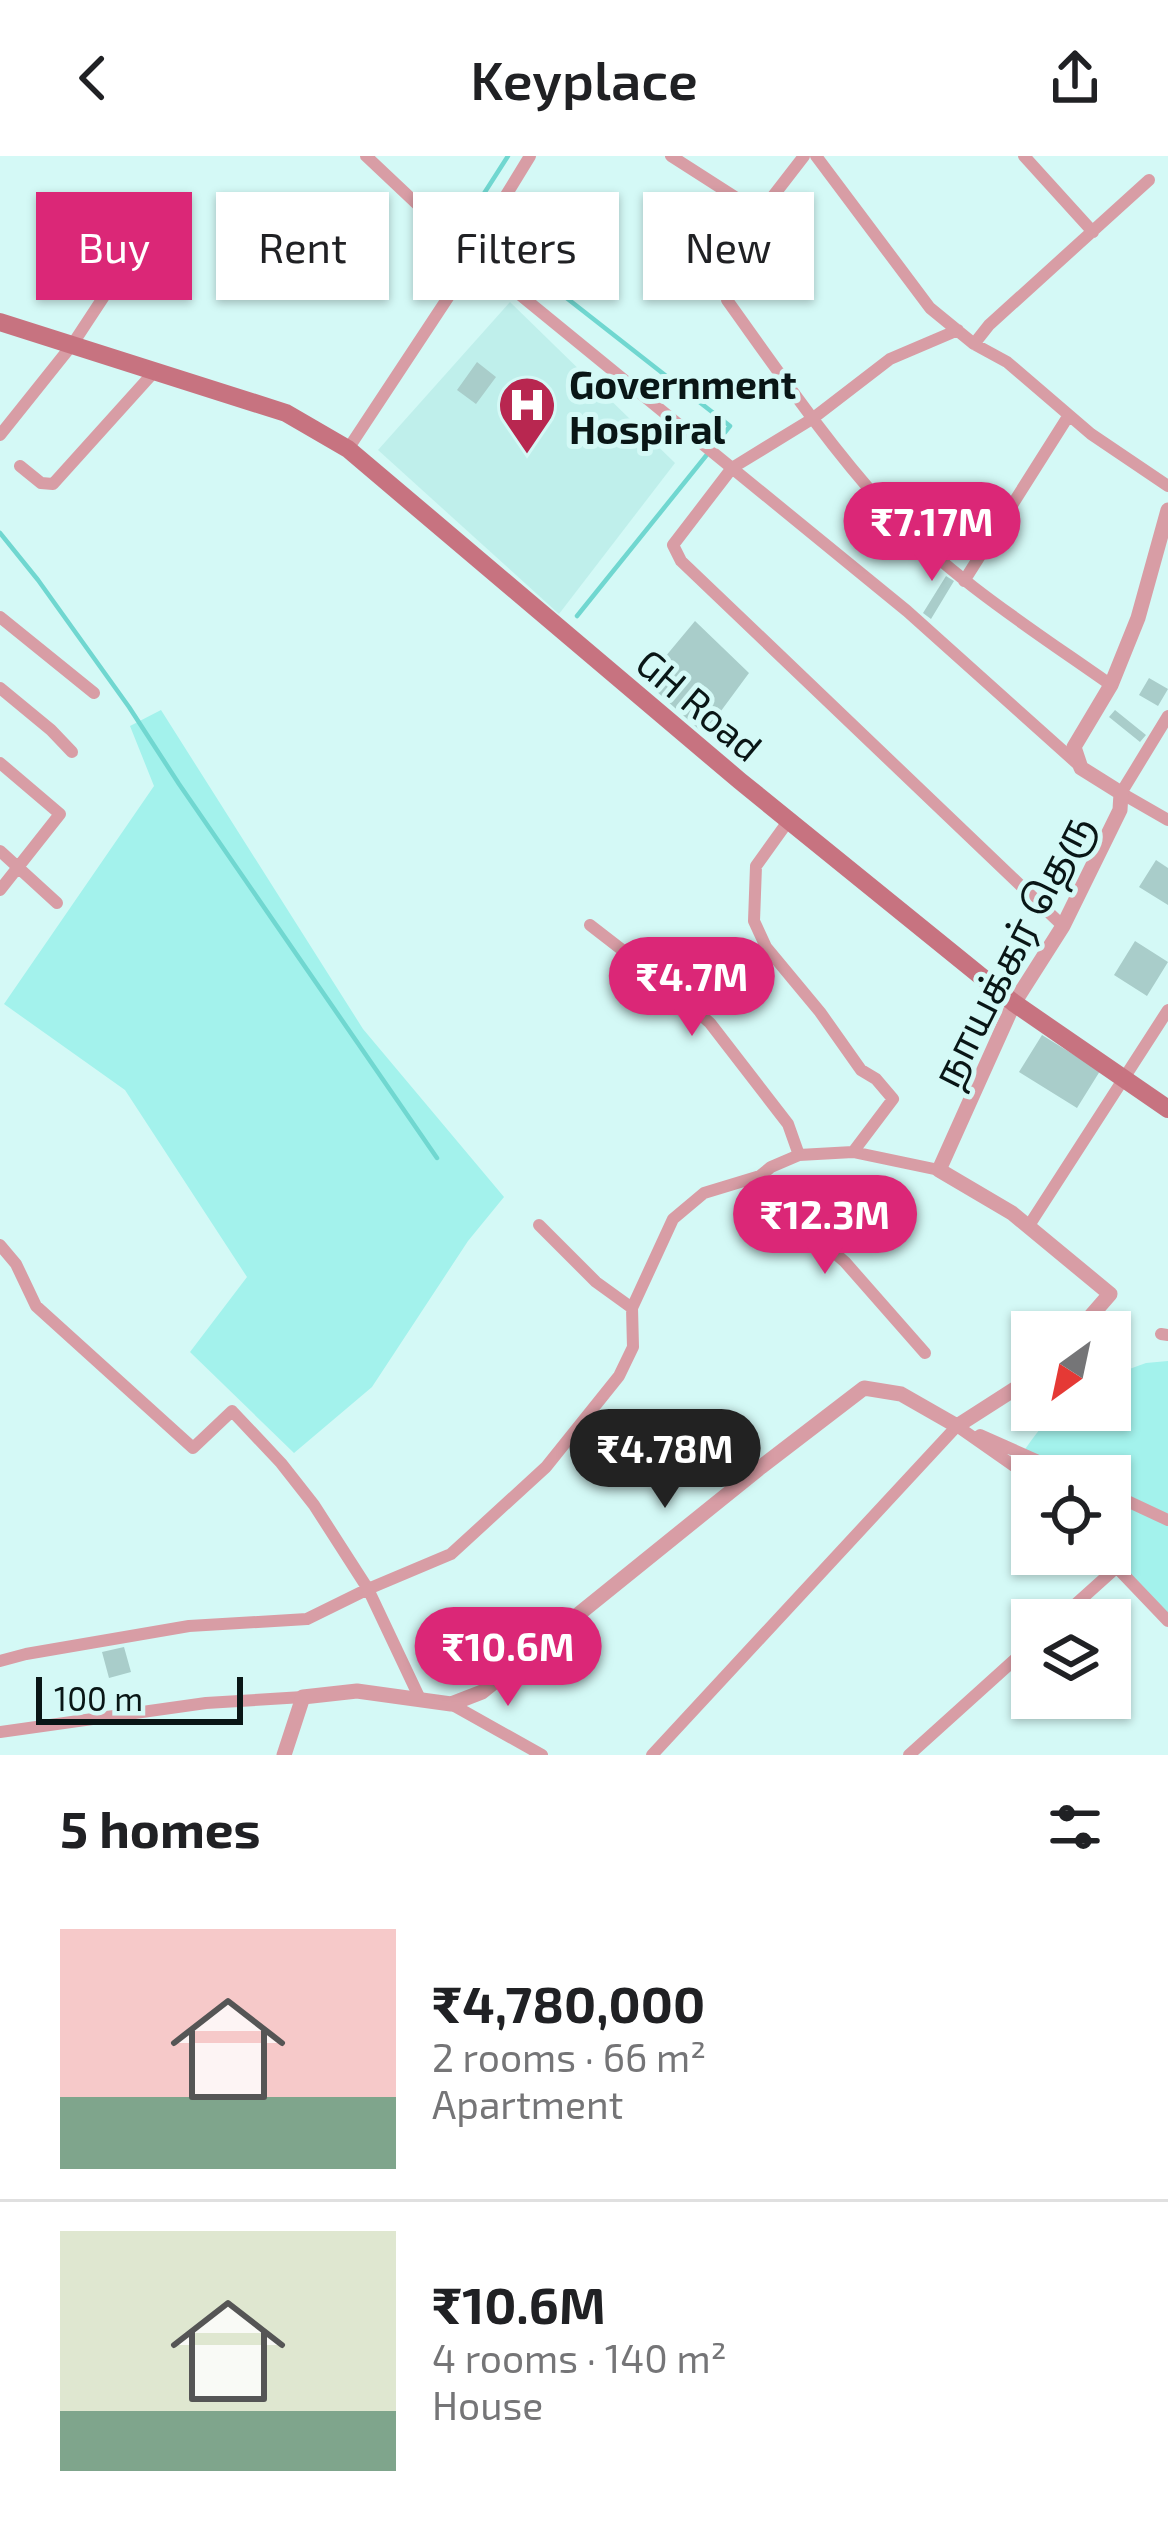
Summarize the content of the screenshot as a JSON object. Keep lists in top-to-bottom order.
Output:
{
  "streets": {
    "main road": ["GH Road"],
    "street": ["நாயக்கர் தெரு"]
  },
  "crossings": [
    ["GH Road", "நாயக்கர் தெரு"]
  ],
  "places": {
    "hospital": ["Government Hospiral"]
  },
  "scale_bar": "100 m",
  "north": "bottom left",
  "page": {
    "header": "Keyplace",
    "chip": [
      "Buy",
      "Rent",
      "Filters",
      "New"
    ],
    "price": [
      "₹7.17M",
      "₹4.7M",
      "₹12.3M",
      "₹4.78M",
      "₹10.6M"
    ],
    "scale": "100 m",
    "heading": "5 homes",
    "list": [
      {
        "name": "₹4,780,000",
        "note": "2 rooms · 66 m² · Apartment"
      },
      {
        "name": "₹10.6M",
        "note": "4 rooms · 140 m² · House"
      }
    ]
  }
}
